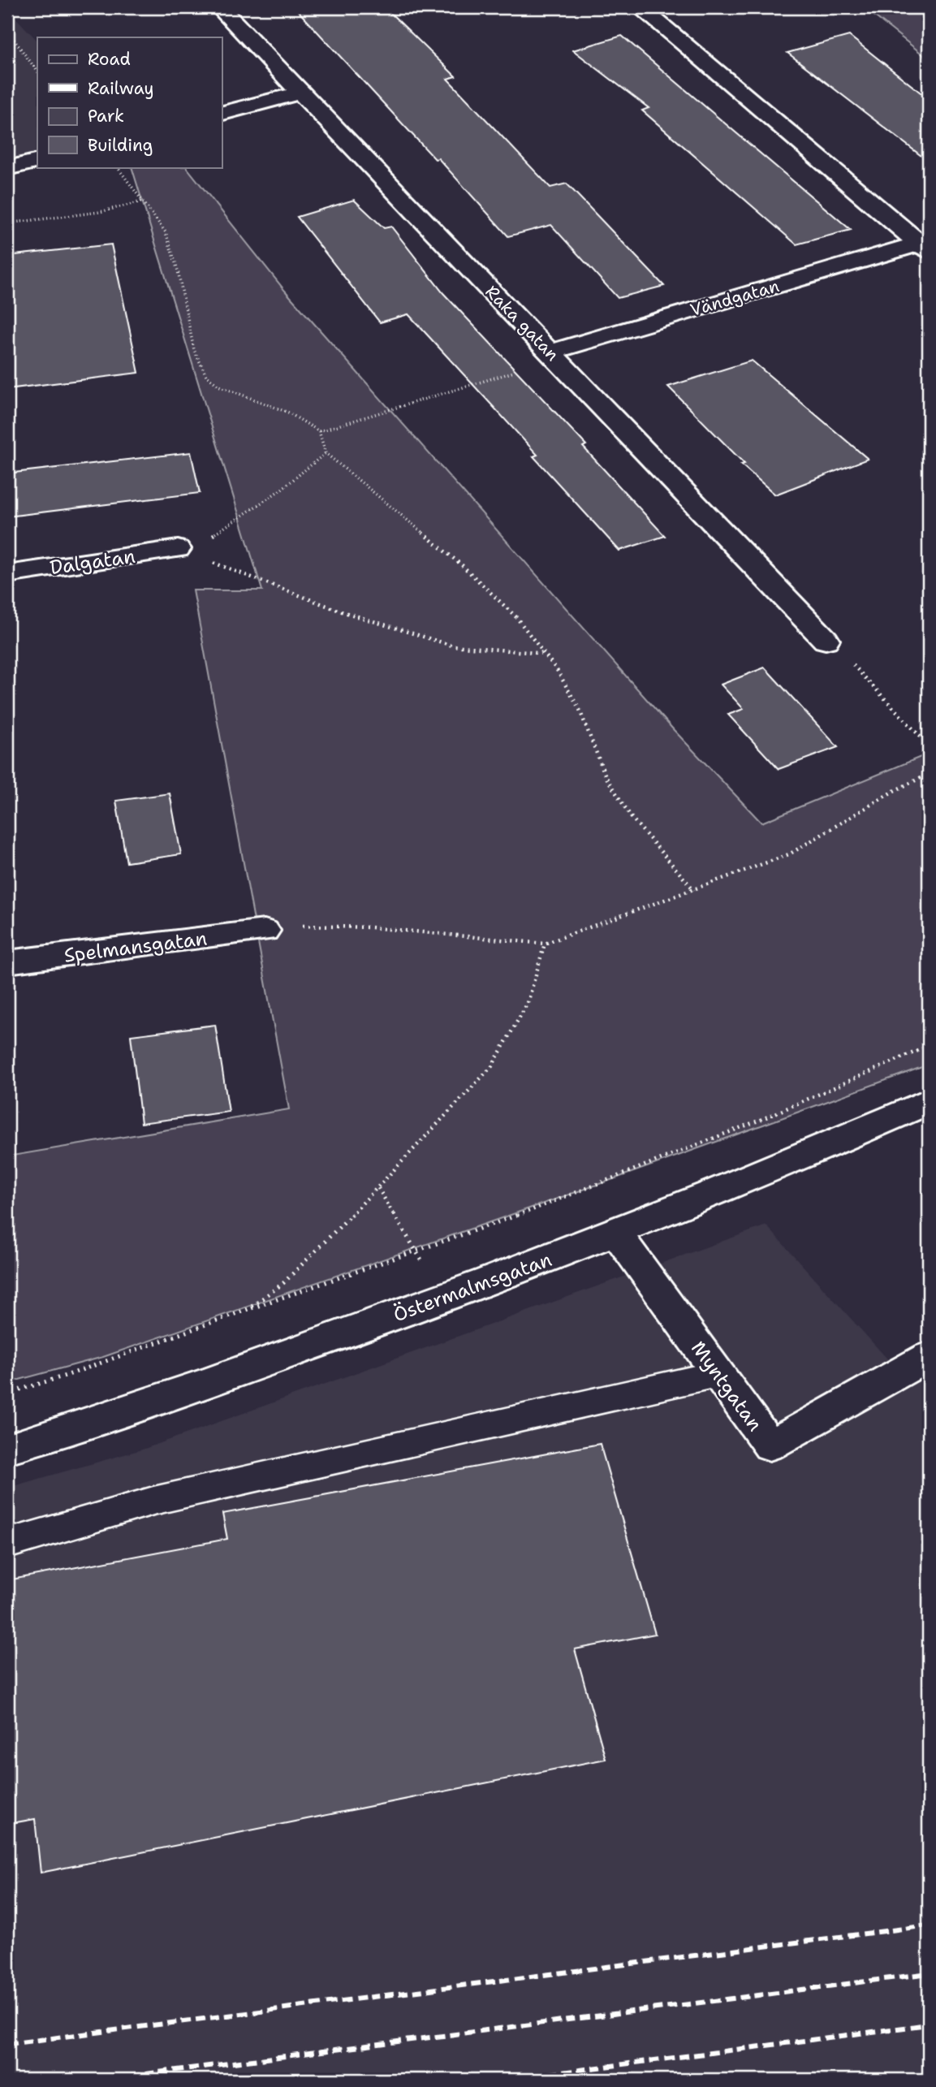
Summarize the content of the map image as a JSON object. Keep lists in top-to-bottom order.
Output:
{
  "streets": {
    "street": [
      "Vändgatan",
      "Raka gatan",
      "Dalgatan",
      "Spelmansgatan",
      "Östermalmsgatan",
      "Myntgatan"
    ]
  },
  "crossings": [
    ["Vändgatan", "Raka gatan"],
    ["Östermalmsgatan", "Myntgatan"]
  ],
  "legend": [
    "Road",
    "Railway",
    "Park",
    "Building"
  ]
}
